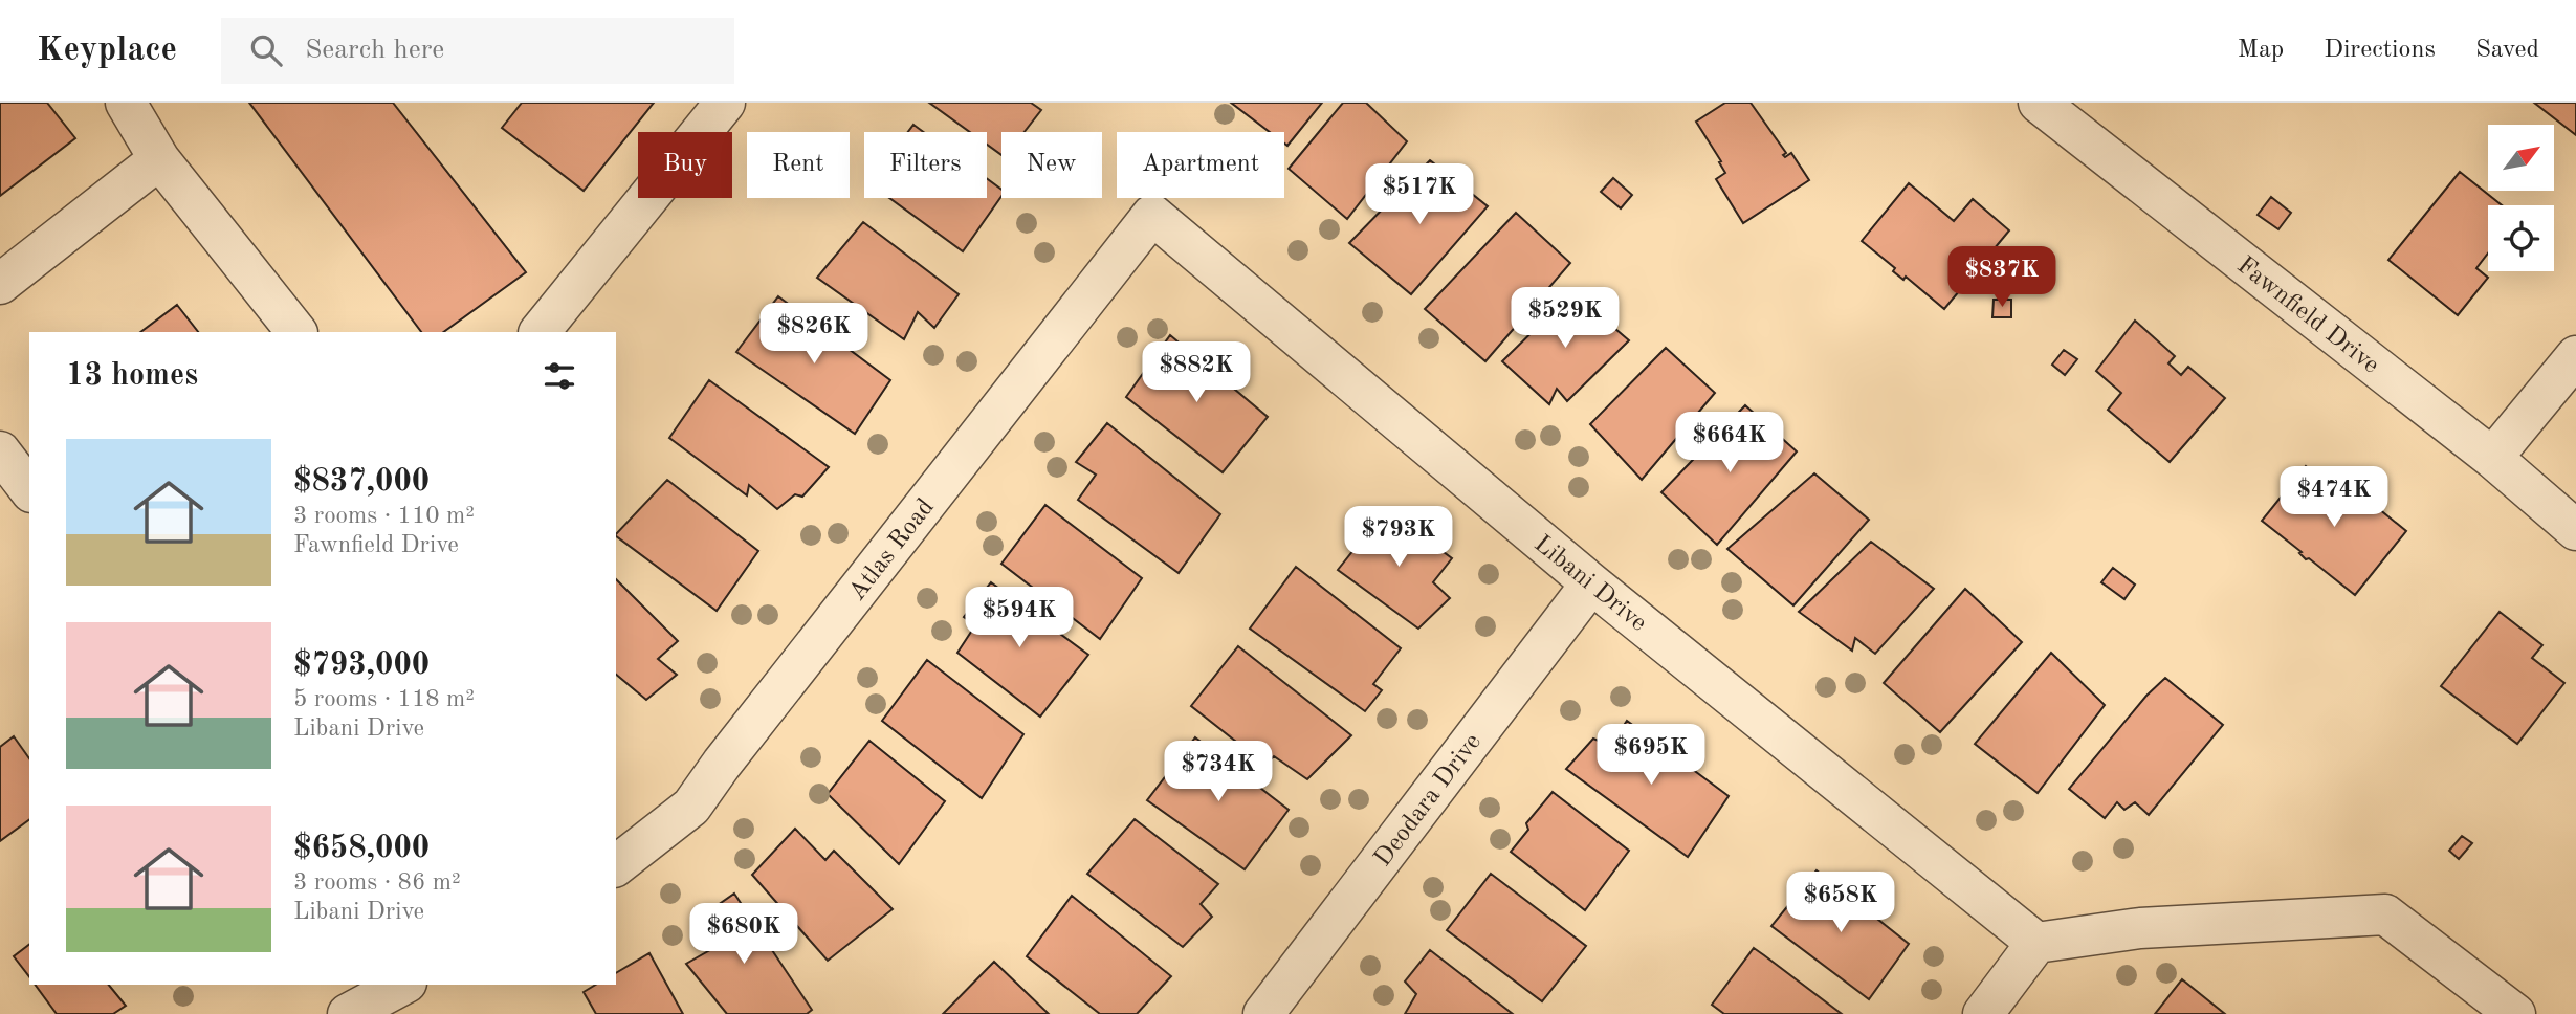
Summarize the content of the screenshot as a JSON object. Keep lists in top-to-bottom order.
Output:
{
  "streets": {
    "street": [
      "Fawnfield Drive",
      "Atlas Road",
      "Libani Drive",
      "Deodara Drive"
    ]
  },
  "crossings": [
    ["Atlas Road", "Libani Drive"],
    ["Libani Drive", "Deodara Drive"]
  ],
  "north": "top right",
  "page": {
    "header": "Keyplace",
    "search": "Search here",
    "nav": ["Map", "Directions", "Saved"],
    "chip": [
      "Buy",
      "Rent",
      "Filters",
      "New",
      "Apartment"
    ],
    "price": [
      "$517K",
      "$837K",
      "$529K",
      "$826K",
      "$882K",
      "$664K",
      "$474K",
      "$793K",
      "$594K",
      "$695K",
      "$734K",
      "$658K",
      "$680K"
    ],
    "heading": "13 homes",
    "list": [
      {
        "name": "$837,000",
        "note": "3 rooms · 110 m² · Fawnfield Drive"
      },
      {
        "name": "$793,000",
        "note": "5 rooms · 118 m² · Libani Drive"
      },
      {
        "name": "$658,000",
        "note": "3 rooms · 86 m² · Libani Drive"
      }
    ]
  }
}
